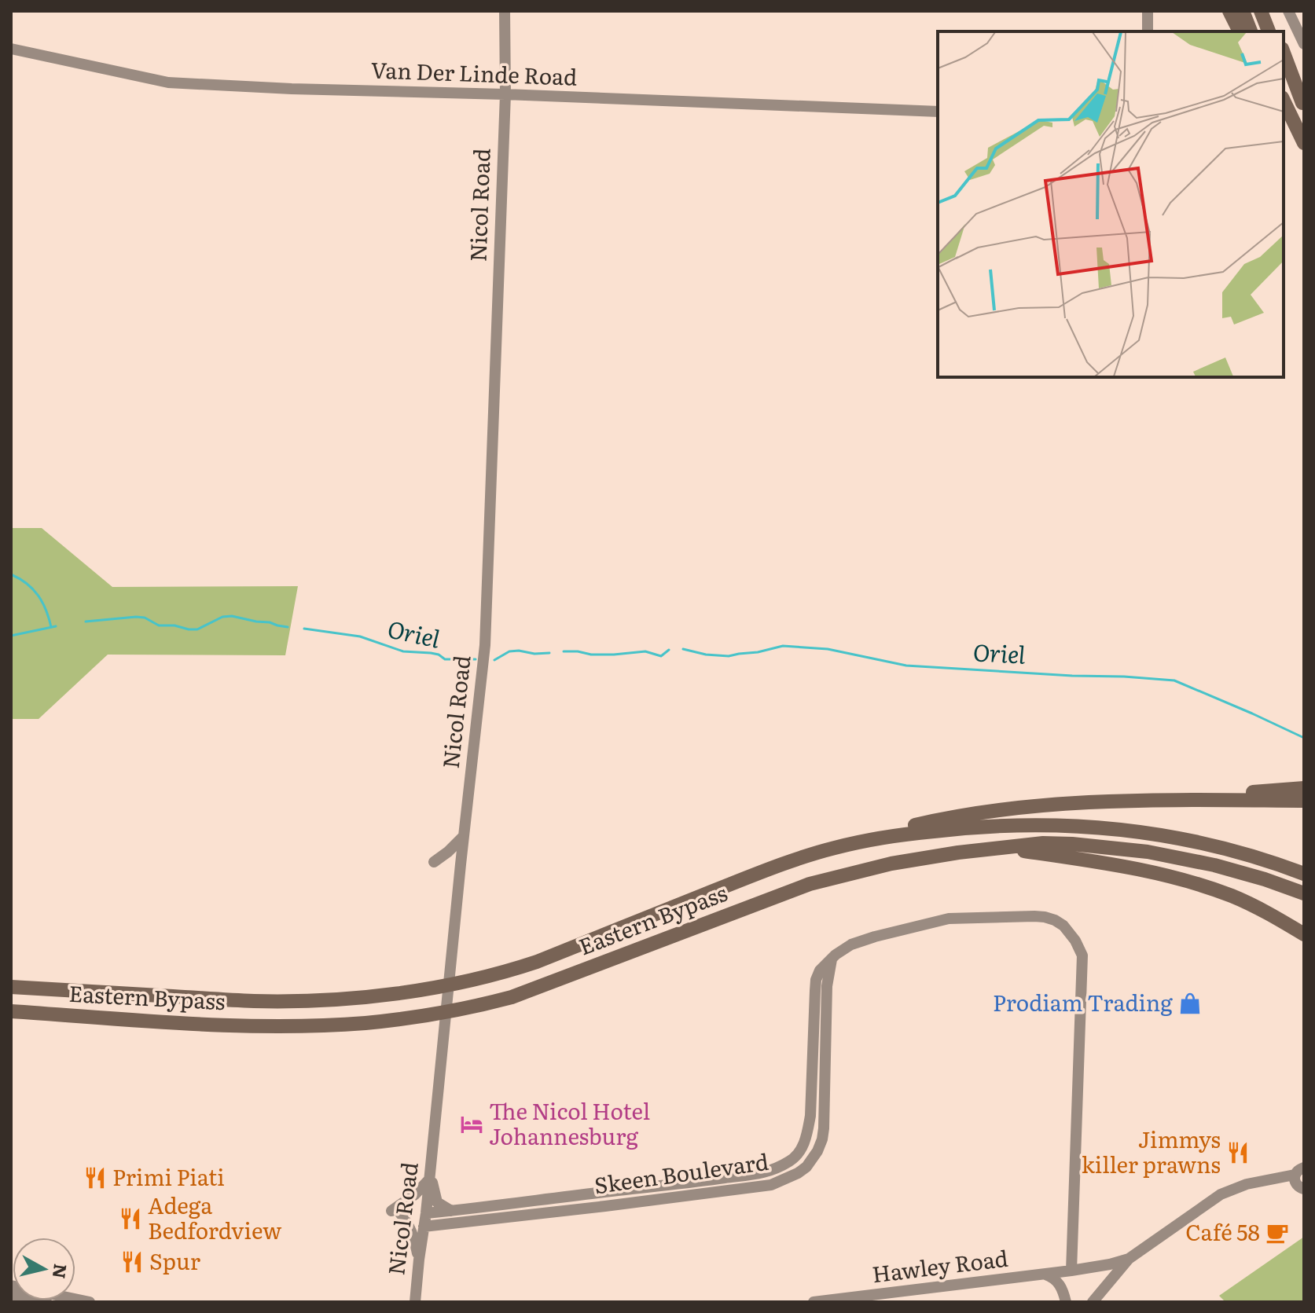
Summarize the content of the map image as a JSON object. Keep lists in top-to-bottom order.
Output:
{
  "streets": {
    "highway": ["Eastern Bypass"],
    "main road": [
      "Van Der Linde Road",
      "Nicol Road",
      "Skeen Boulevard",
      "Hawley Road"
    ]
  },
  "crossings": [
    ["Van Der Linde Road", "Nicol Road"],
    ["Nicol Road", "Skeen Boulevard"],
    ["Skeen Boulevard", "Hawley Road"]
  ],
  "water": ["Oriel"],
  "places": {
    "shop": ["Prodiam Trading"],
    "hotel": ["The Nicol Hotel Johannesburg"],
    "restaurant": [
      "Jimmys killer prawns",
      "Primi Piati",
      "Adega Bedfordview",
      "Spur"
    ],
    "cafe": ["Café 58"]
  },
  "north": "right"
}
